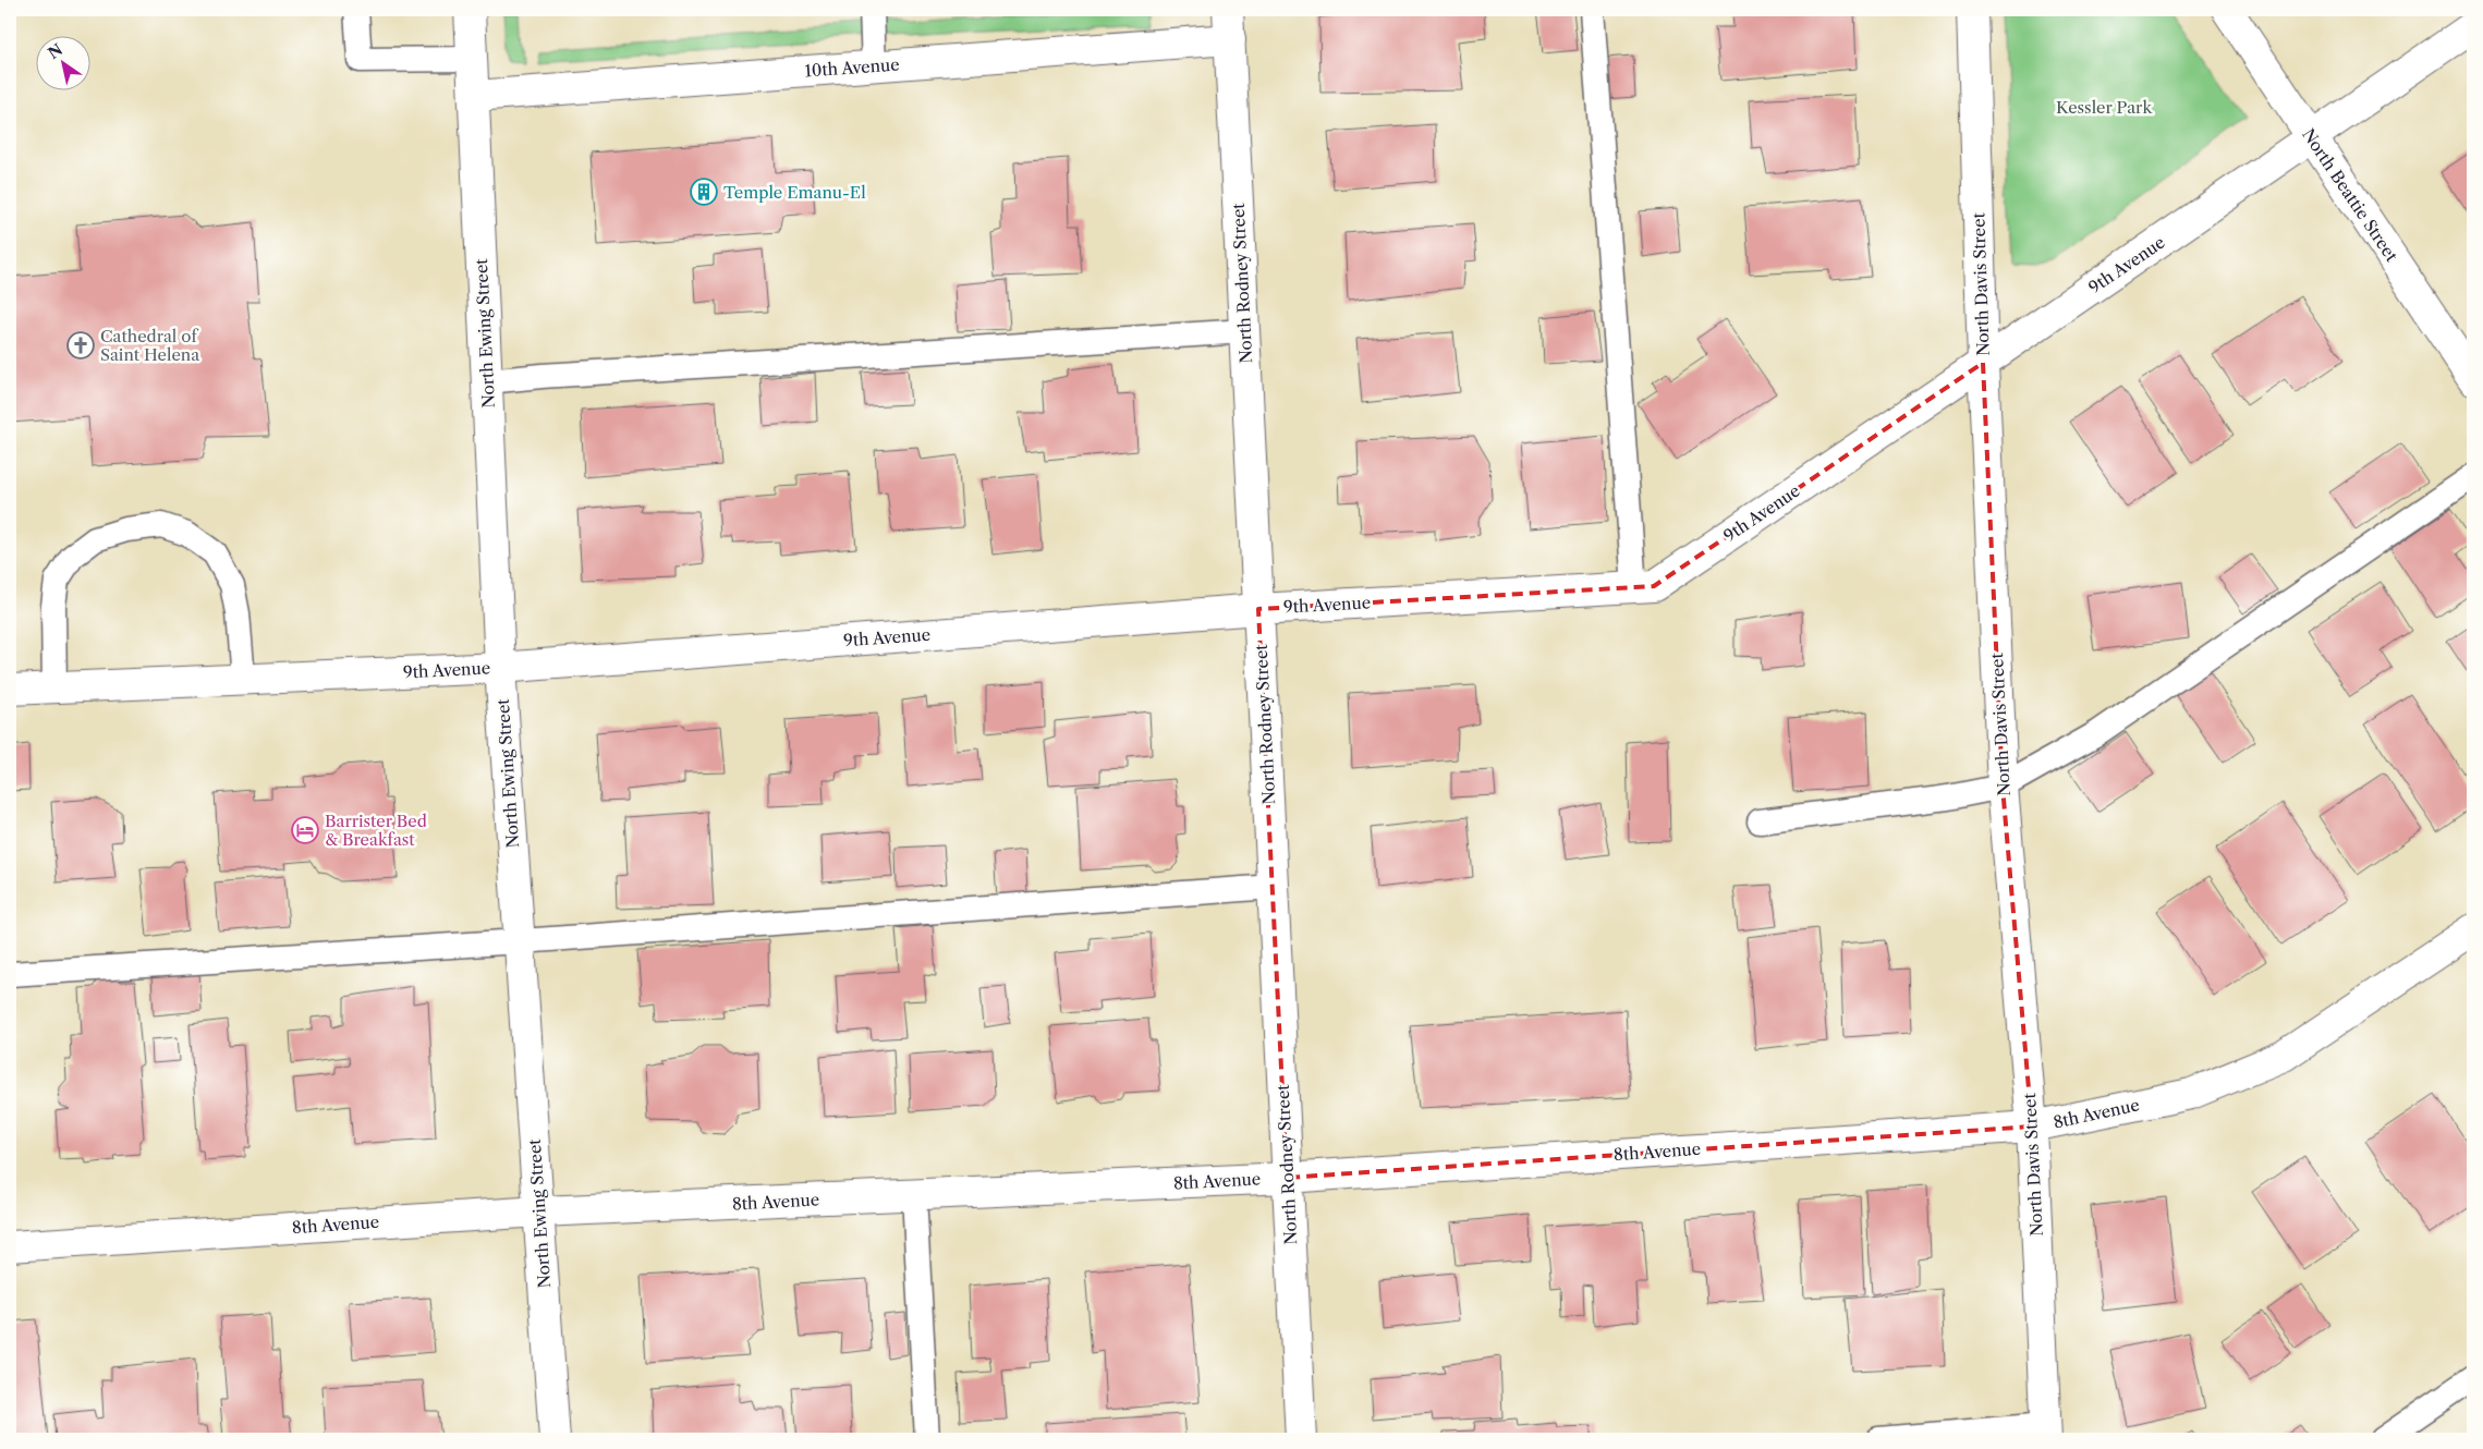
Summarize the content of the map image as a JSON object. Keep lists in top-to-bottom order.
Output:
{
  "streets": {
    "street": [
      "10th Avenue",
      "North Beattie Street",
      "9th Avenue",
      "North Rodney Street",
      "North Davis Street",
      "North Ewing Street",
      "8th Avenue"
    ]
  },
  "crossings": [
    ["10th Avenue", "North Rodney Street"],
    ["10th Avenue", "North Ewing Street"],
    ["North Beattie Street", "9th Avenue"],
    ["9th Avenue", "North Rodney Street"],
    ["9th Avenue", "North Davis Street"],
    ["9th Avenue", "North Ewing Street"],
    ["North Rodney Street", "8th Avenue"],
    ["North Davis Street", "8th Avenue"],
    ["North Ewing Street", "8th Avenue"]
  ],
  "parks": ["Kessler Park"],
  "places": {
    "building": ["Temple Emanu-El"],
    "church": ["Cathedral of Saint Helena"],
    "hotel": ["Barrister Bed & Breakfast"]
  },
  "north": "top left"
}
